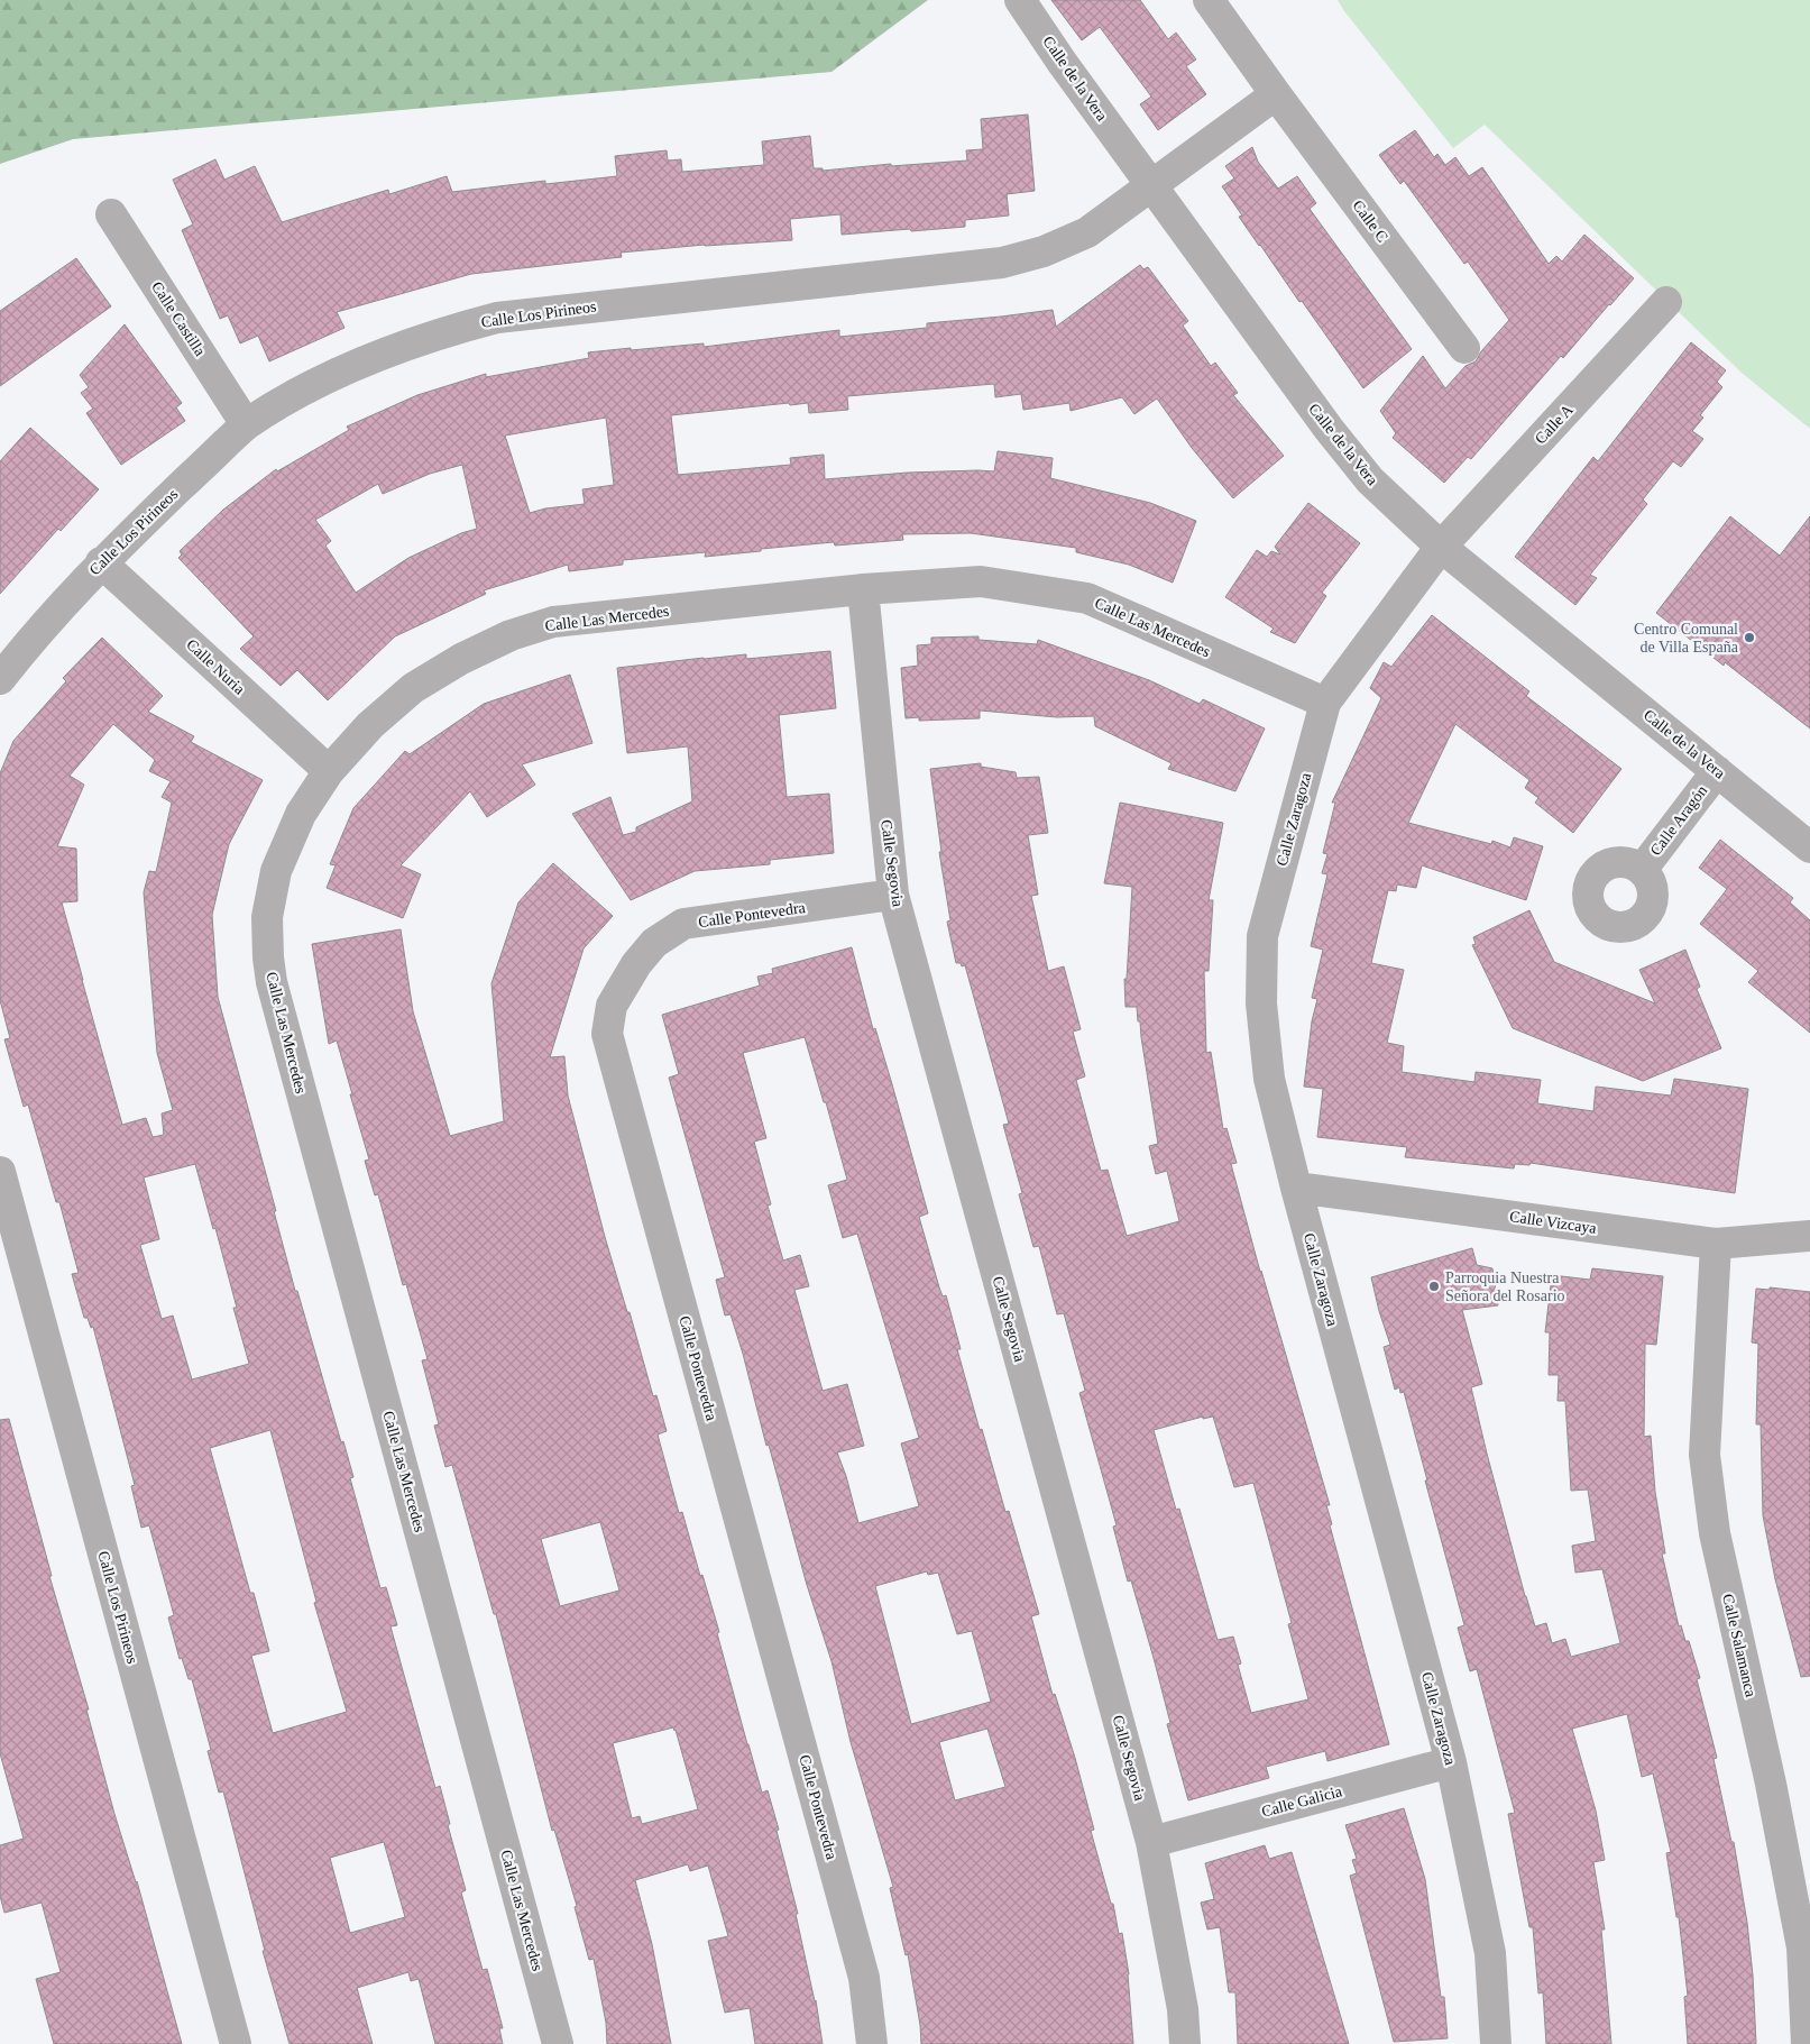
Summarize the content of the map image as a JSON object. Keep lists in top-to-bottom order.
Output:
{
  "streets": {
    "street": [
      "Calle de la Vera",
      "Calle C",
      "Calle Los Pirineos",
      "Calle Castilla",
      "Calle A",
      "Calle Las Mercedes",
      "Calle Nuria",
      "Calle Zaragoza",
      "Calle Aragón",
      "Calle Segovia",
      "Calle Pontevedra",
      "Calle Vizcaya",
      "Calle Salamanca",
      "Calle Galicia"
    ]
  },
  "crossings": [
    ["Calle de la Vera", "Calle Los Pirineos"],
    ["Calle de la Vera", "Calle A"],
    ["Calle de la Vera", "Calle Zaragoza"],
    ["Calle de la Vera", "Calle Aragón"],
    ["Calle Los Pirineos", "Calle Castilla"],
    ["Calle Los Pirineos", "Calle Nuria"],
    ["Calle A", "Calle Zaragoza"],
    ["Calle Las Mercedes", "Calle Nuria"],
    ["Calle Las Mercedes", "Calle Zaragoza"],
    ["Calle Las Mercedes", "Calle Segovia"],
    ["Calle Zaragoza", "Calle Vizcaya"],
    ["Calle Zaragoza", "Calle Galicia"],
    ["Calle Segovia", "Calle Pontevedra"],
    ["Calle Segovia", "Calle Galicia"],
    ["Calle Vizcaya", "Calle Salamanca"]
  ],
  "places": ["Centro Comunal de Villa España", "Parroquia Nuestra Señora del Rosario"]
}
